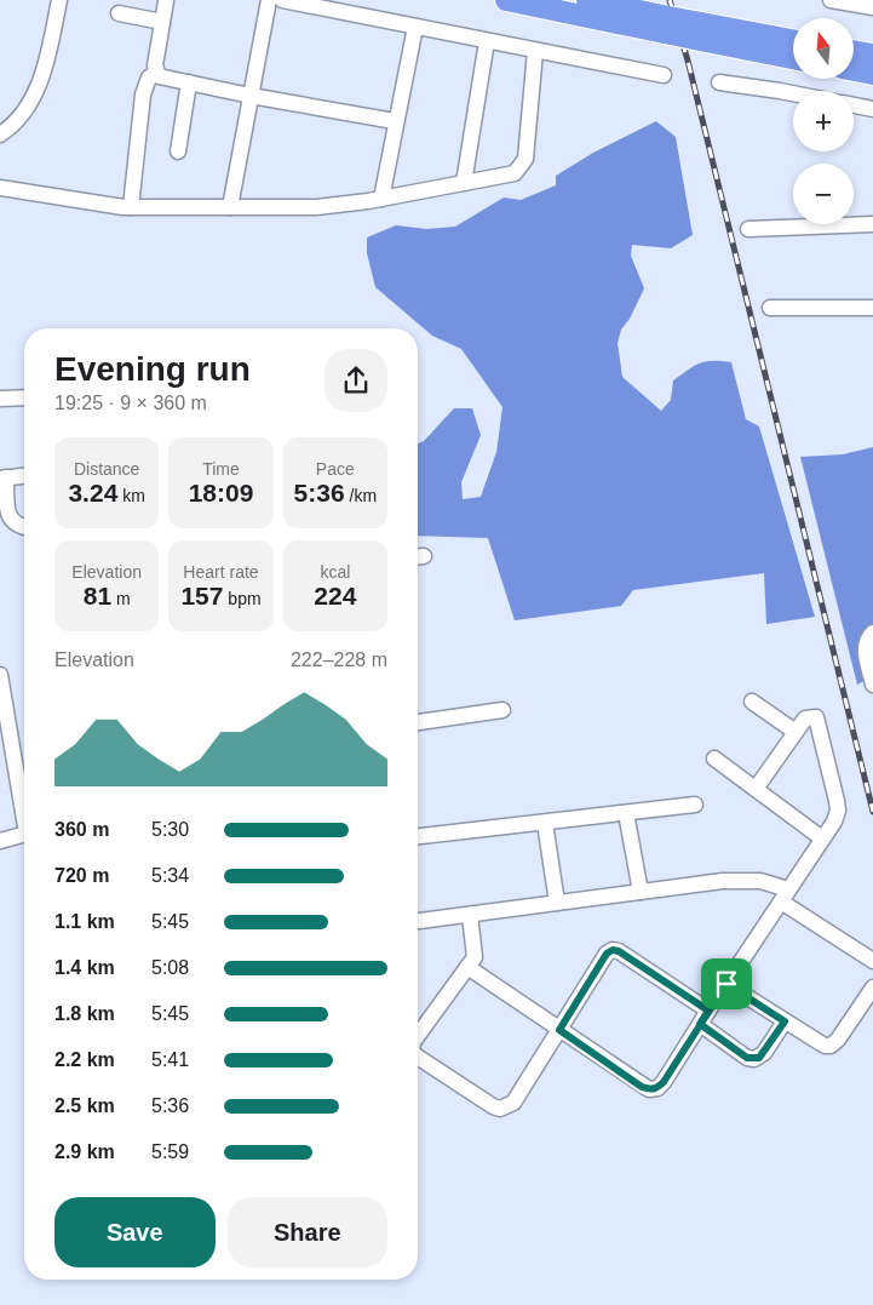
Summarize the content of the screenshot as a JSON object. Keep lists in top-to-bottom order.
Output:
{
  "north": "top",
  "page": {
    "map_buttons": ["+", "−"],
    "heading": ["Evening run", "19:25 · 9 × 360 m"],
    "stats": [
      ["Distance", "3.24 km"],
      ["Time", "18:09"],
      ["Pace", "5:36 /km"],
      ["Elevation", "81 m"],
      ["Heart rate", "157 bpm"],
      ["kcal", "224"]
    ],
    "chart": ["Elevation", "222–228 m"],
    "list": [
      {
        "name": "360 m",
        "note": "5:30"
      },
      {
        "name": "720 m",
        "note": "5:34"
      },
      {
        "name": "1.1 km",
        "note": "5:45"
      },
      {
        "name": "1.4 km",
        "note": "5:08"
      },
      {
        "name": "1.8 km",
        "note": "5:45"
      },
      {
        "name": "2.2 km",
        "note": "5:41"
      },
      {
        "name": "2.5 km",
        "note": "5:36"
      },
      {
        "name": "2.9 km",
        "note": "5:59"
      }
    ],
    "buttons": ["Save", "Share"]
  }
}
